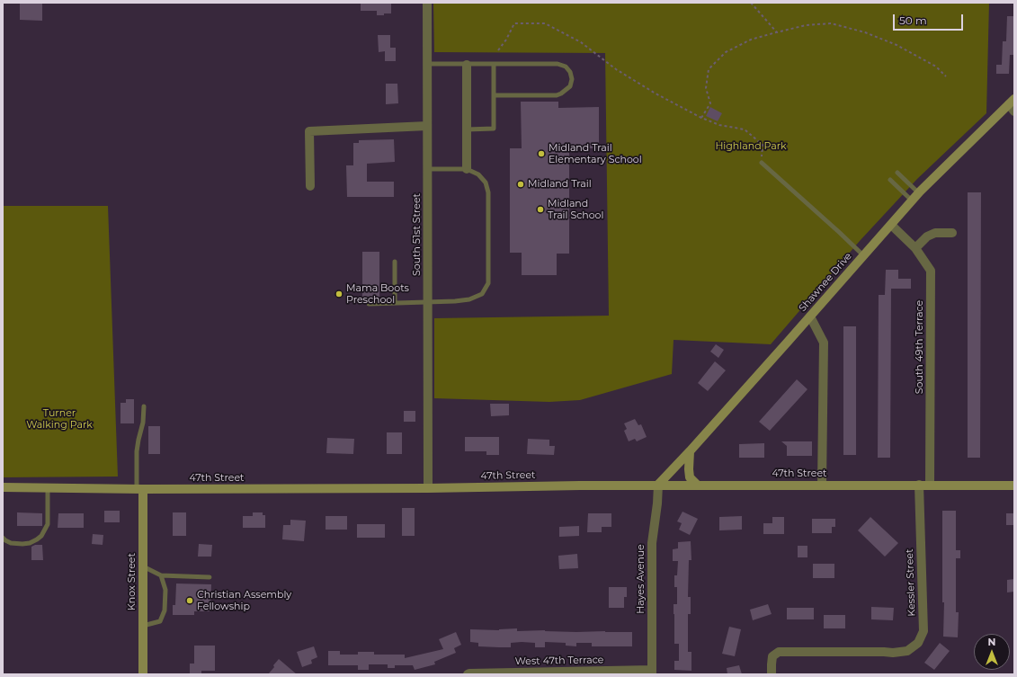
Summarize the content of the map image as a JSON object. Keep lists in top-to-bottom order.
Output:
{
  "streets": {
    "main road": ["Shawnee Drive", "47th Street", "Knox Street"],
    "street": [
      "South 51st Street",
      "South 49th Terrace",
      "Hayes Avenue",
      "Kessler Street",
      "West 47th Terrace"
    ]
  },
  "crossings": [
    ["South 51st Street", "47th Street"],
    ["Shawnee Drive", "South 49th Terrace"],
    ["Shawnee Drive", "47th Street"],
    ["Shawnee Drive", "Hayes Avenue"],
    ["South 49th Terrace", "47th Street"],
    ["47th Street", "Hayes Avenue"],
    ["47th Street", "Knox Street"],
    ["47th Street", "Kessler Street"],
    ["Hayes Avenue", "West 47th Terrace"]
  ],
  "parks": ["Highland Park", "Turner Walking Park"],
  "places": [
    "Midland Trail Elementary School",
    "Midland Trail",
    "Midland Trail School",
    "Mama Boots Preschool",
    "Christian Assembly Fellowship"
  ],
  "scale_bar": "50 m",
  "north": "top"
}
